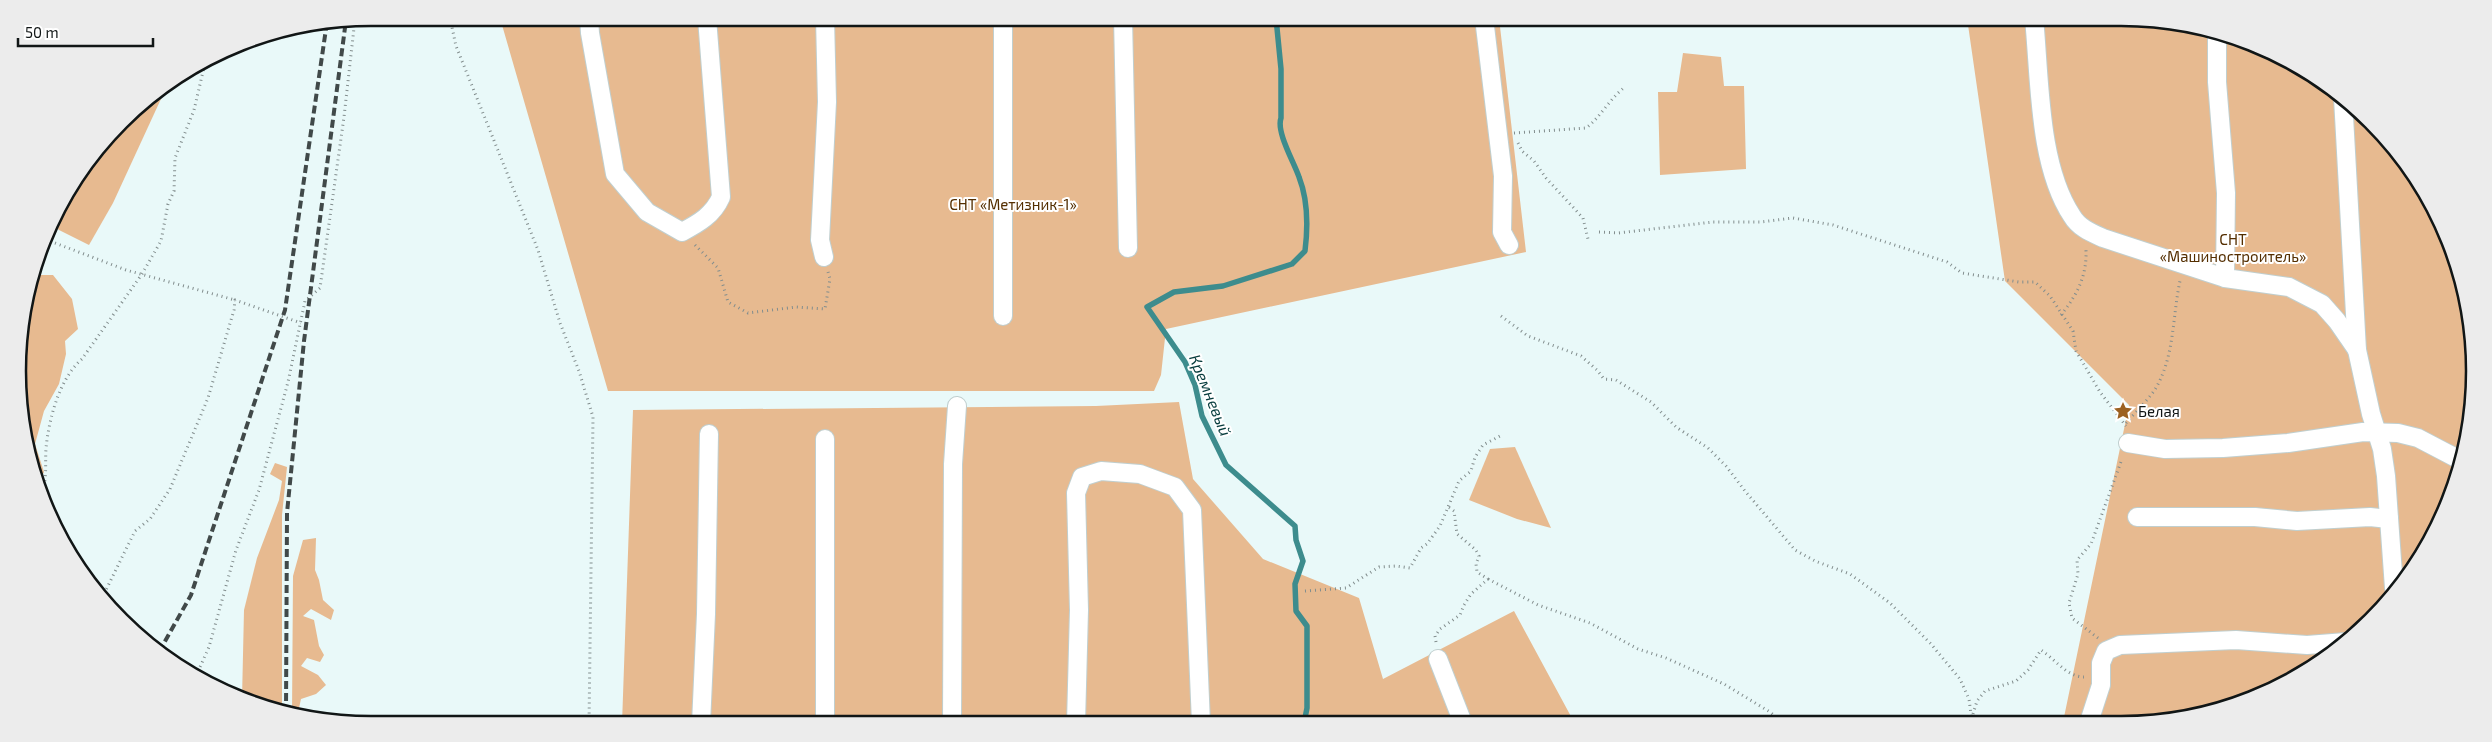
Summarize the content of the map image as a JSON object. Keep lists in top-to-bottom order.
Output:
{
  "water": ["Кремневый"],
  "parks": ["СНТ «Метизник-1»", "СНТ «Машиностроитель»"],
  "places": {
    "place": ["Белая"]
  },
  "scale_bar": "50 m"
}
